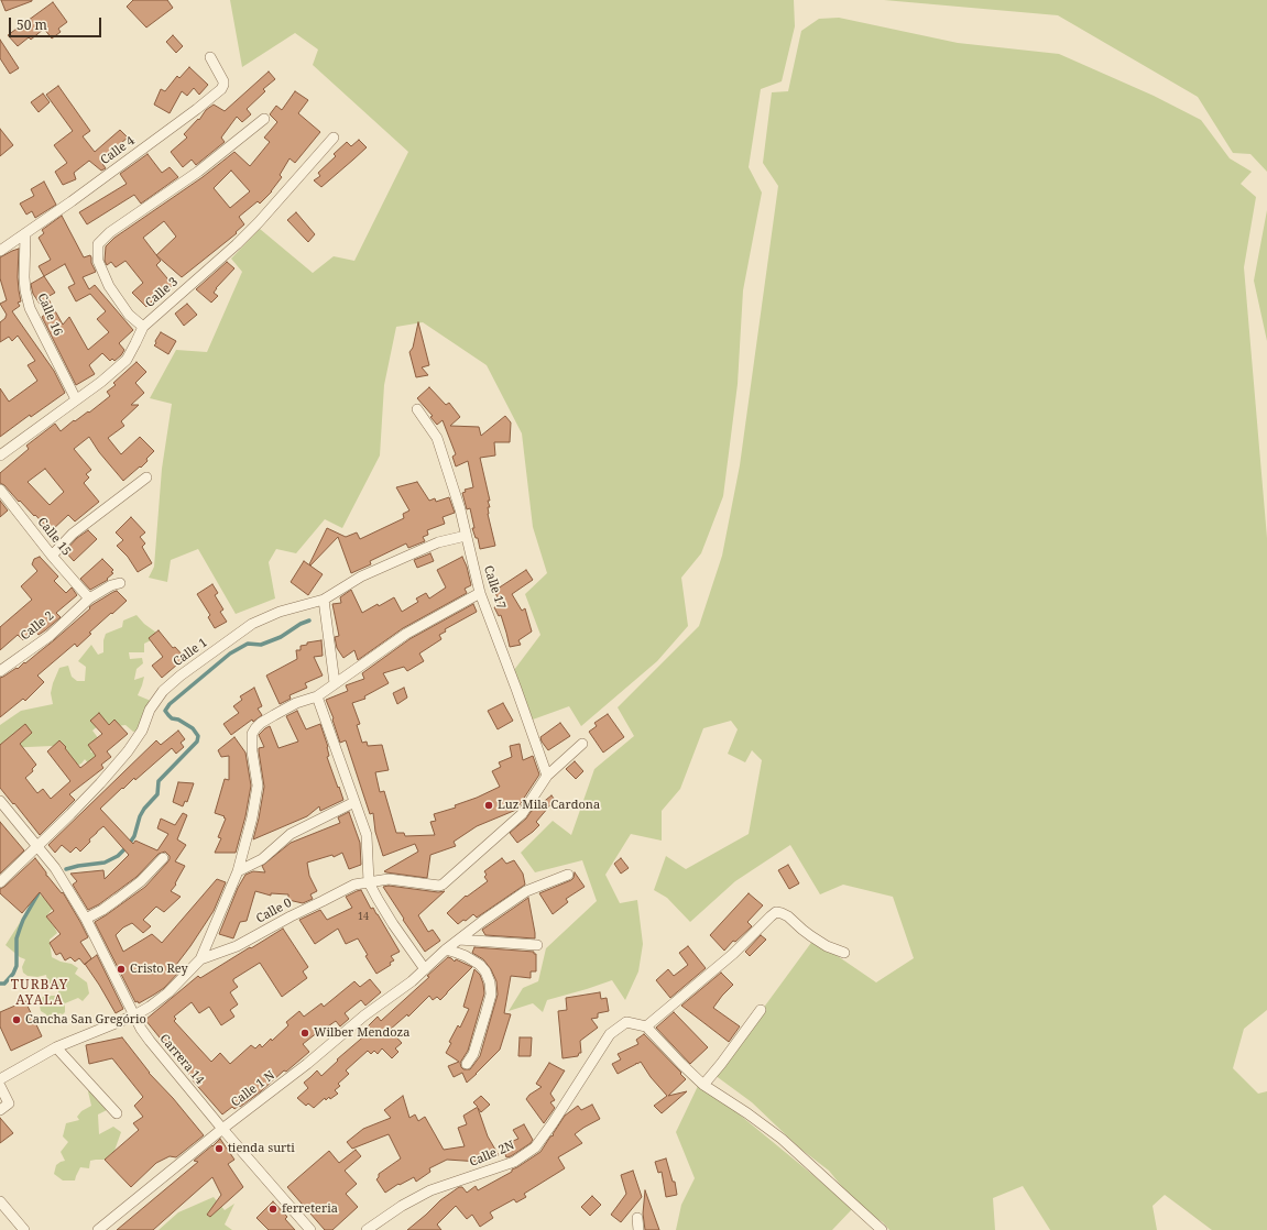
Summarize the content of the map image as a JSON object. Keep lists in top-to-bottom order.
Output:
{
  "streets": {
    "street": [
      "Calle 4",
      "Calle 3",
      "Calle 16",
      "Calle 15",
      "Calle 17",
      "Calle 2",
      "Calle 1",
      "Calle 0",
      "Carrera 14",
      "Calle 1 N",
      "Calle 2N"
    ]
  },
  "crossings": [
    ["Calle 4", "Calle 16"],
    ["Calle 3", "Calle 16"],
    ["Calle 15", "Calle 2"],
    ["Calle 17", "Calle 1"],
    ["Calle 17", "Calle 0"],
    ["Calle 1", "Carrera 14"],
    ["Calle 0", "Carrera 14"],
    ["Carrera 14", "Calle 1 N"]
  ],
  "districts": ["TURBAY AYALA"],
  "places": [
    "Luz Mila Cardona",
    "Cristo Rey",
    "Cancha San Gregório",
    "Wilber Mendoza",
    "tienda surti",
    "ferreteria"
  ],
  "house_numbers": ["14"],
  "scale_bar": "50 m"
}
